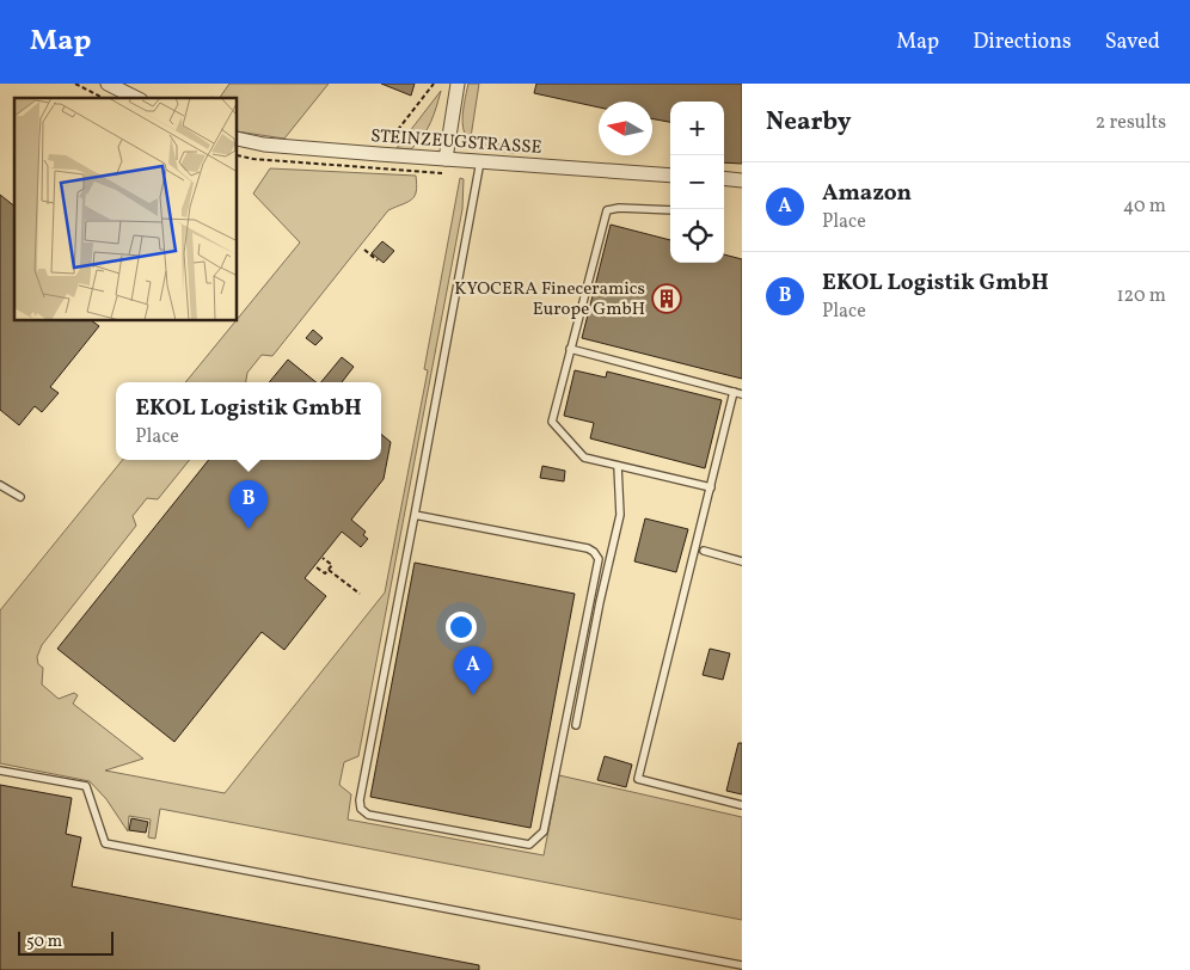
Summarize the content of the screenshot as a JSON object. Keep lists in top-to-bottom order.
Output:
{
  "streets": {
    "street": ["STEINZEUGSTRASSE"]
  },
  "places": {
    "building": ["KYOCERA Fineceramics Europe GmbH"]
  },
  "scale_bar": "50 m",
  "north": "left",
  "page": {
    "header": "Map",
    "nav": ["Map", "Directions", "Saved"],
    "heading": ["Nearby", "2 results"],
    "map_buttons": ["+", "−"],
    "list": [
      {
        "mark": "A",
        "name": "Amazon",
        "note": "Place",
        "value": "40 m"
      },
      {
        "mark": "B",
        "name": "EKOL Logistik GmbH",
        "note": "Place",
        "value": "120 m"
      }
    ],
    "popup": ["EKOL Logistik GmbH", "Place"],
    "pins": ["B", "A"],
    "scale": "50 m"
  }
}
